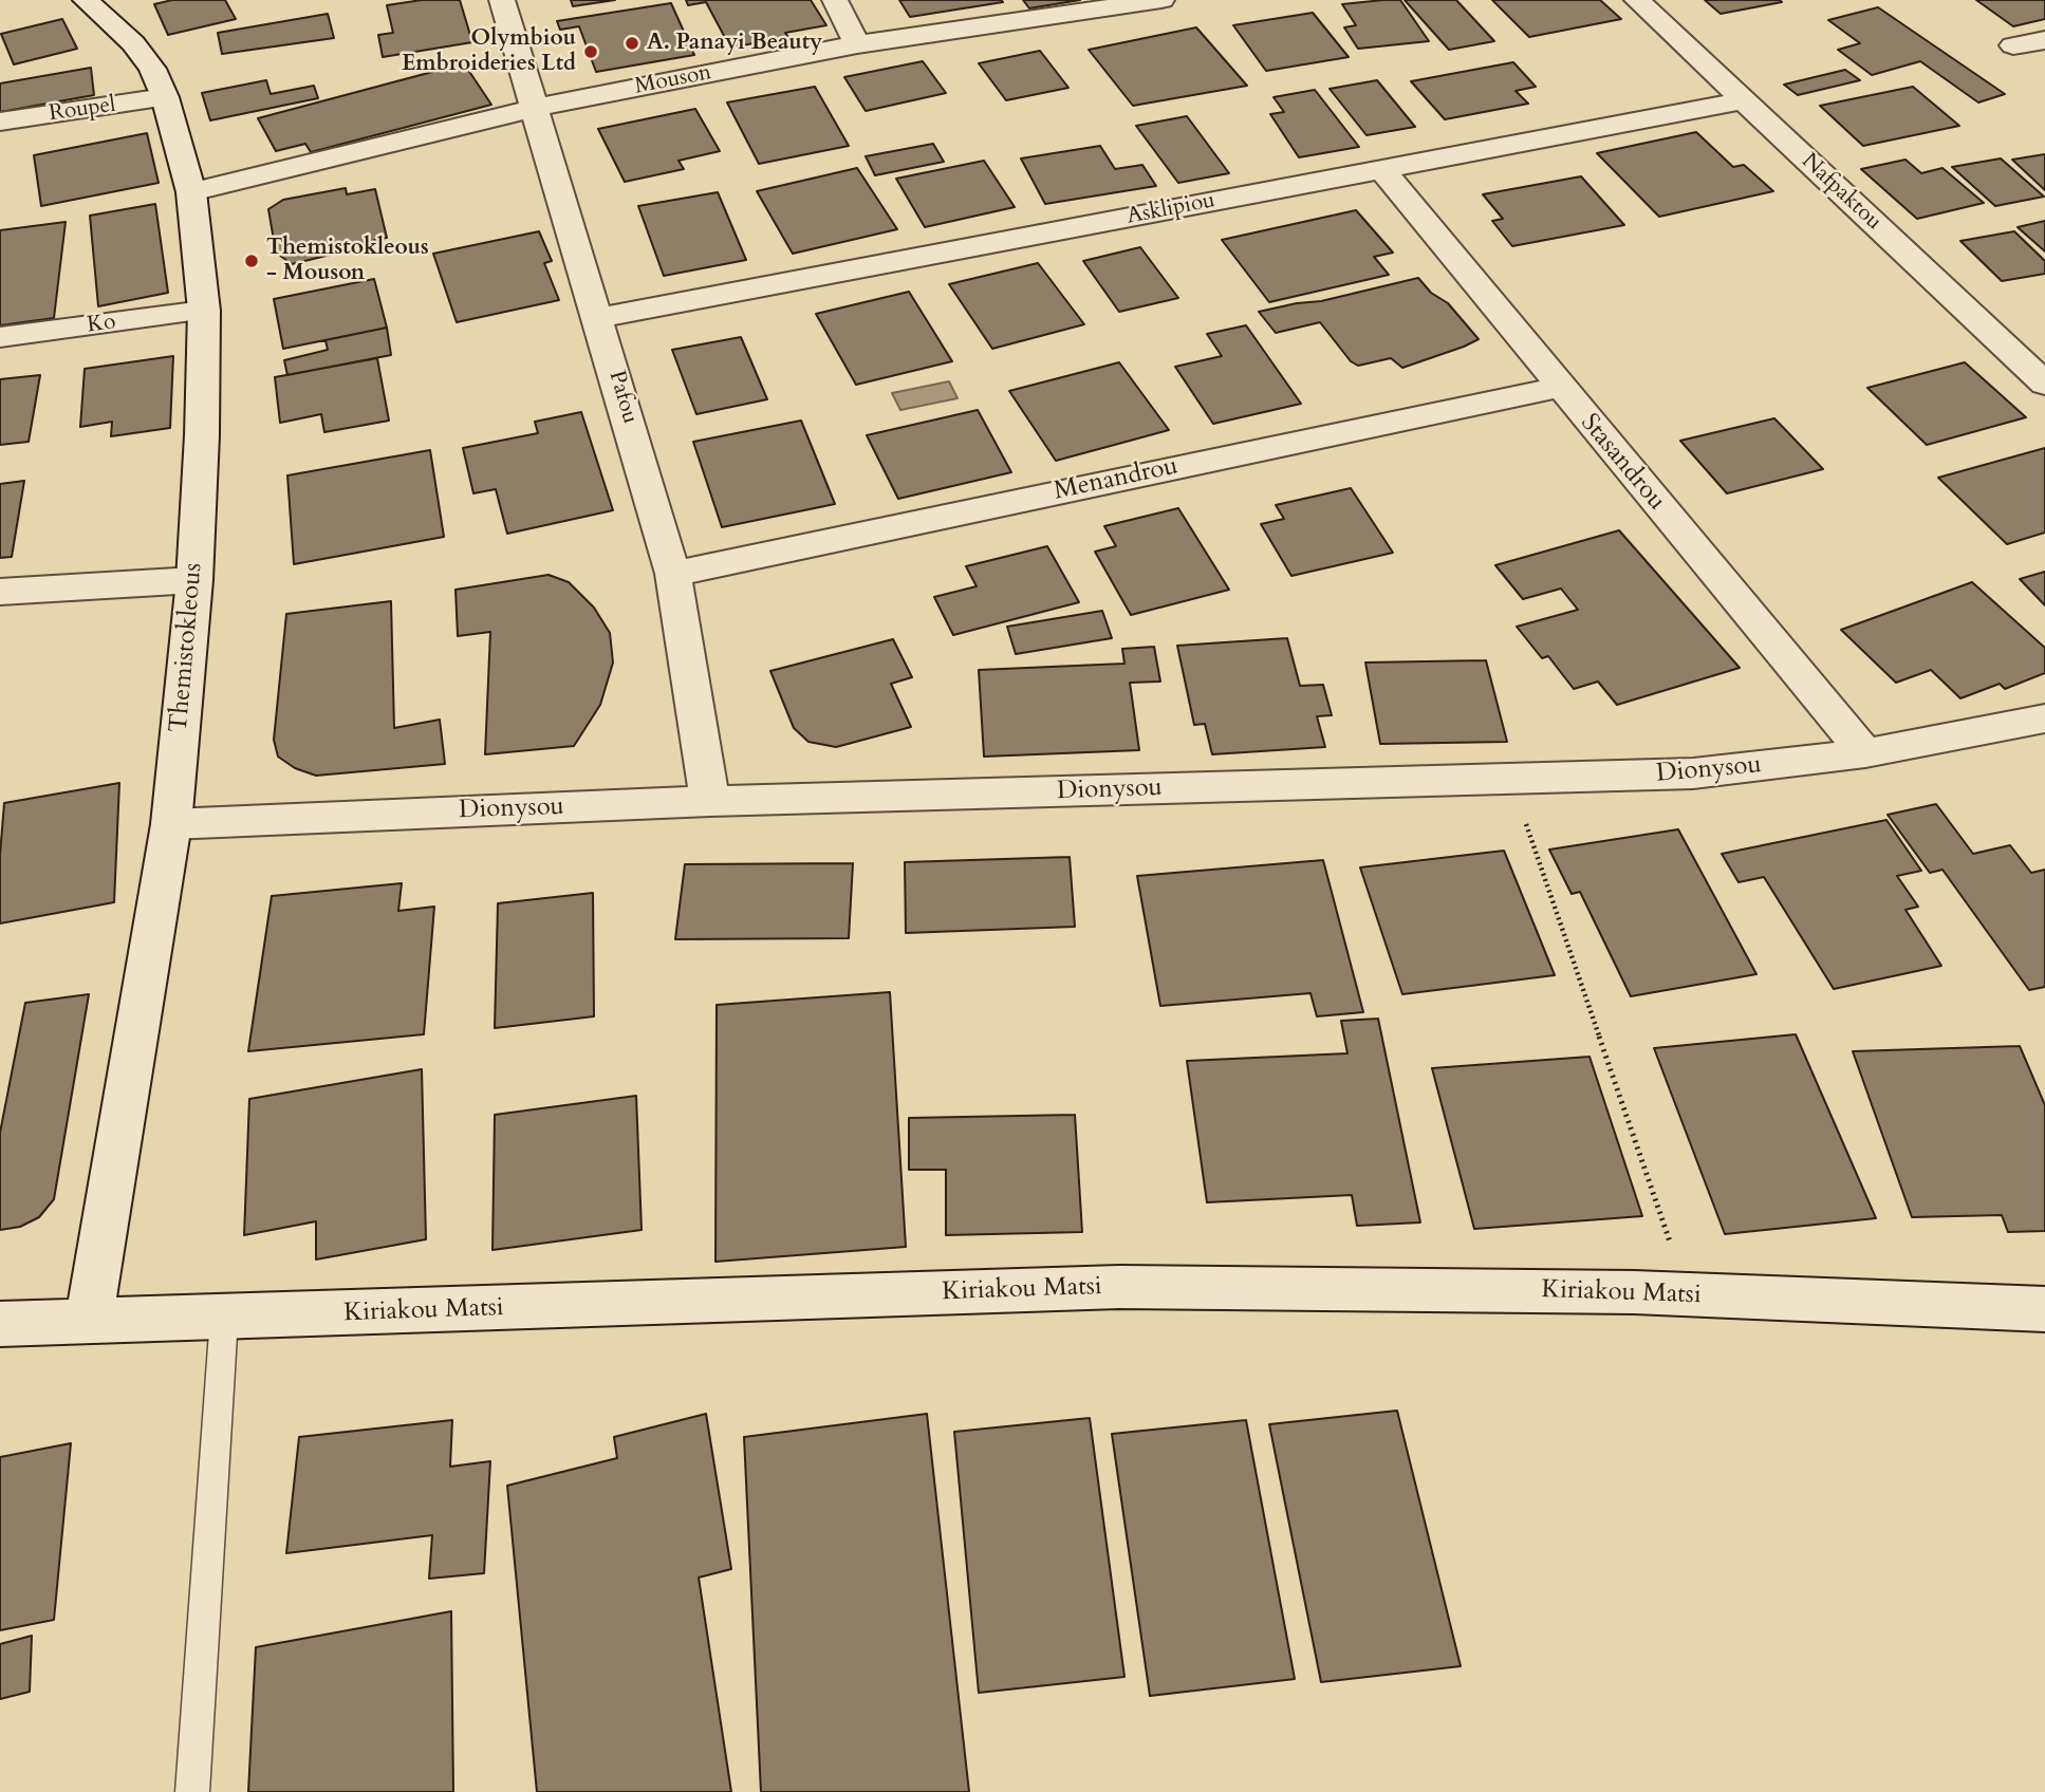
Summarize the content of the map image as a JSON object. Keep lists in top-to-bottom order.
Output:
{
  "streets": {
    "street": [
      "Mouson",
      "Roupel",
      "Nafpaktou",
      "Asklipiou",
      "Ko",
      "Pafou",
      "Stasandrou",
      "Menandrou",
      "Themistokleous",
      "Dionysou",
      "Kiriakou Matsi"
    ]
  },
  "crossings": [
    ["Mouson", "Pafou"],
    ["Mouson", "Themistokleous"],
    ["Roupel", "Themistokleous"],
    ["Nafpaktou", "Asklipiou"],
    ["Asklipiou", "Pafou"],
    ["Asklipiou", "Stasandrou"],
    ["Ko", "Themistokleous"],
    ["Pafou", "Menandrou"],
    ["Pafou", "Dionysou"],
    ["Stasandrou", "Menandrou"],
    ["Stasandrou", "Dionysou"],
    ["Themistokleous", "Dionysou"],
    ["Themistokleous", "Kiriakou Matsi"]
  ],
  "places": ["A. Panayi Beauty", "Olymbiou Embroideries Ltd", "Themistokleous - Mouson"]
}
